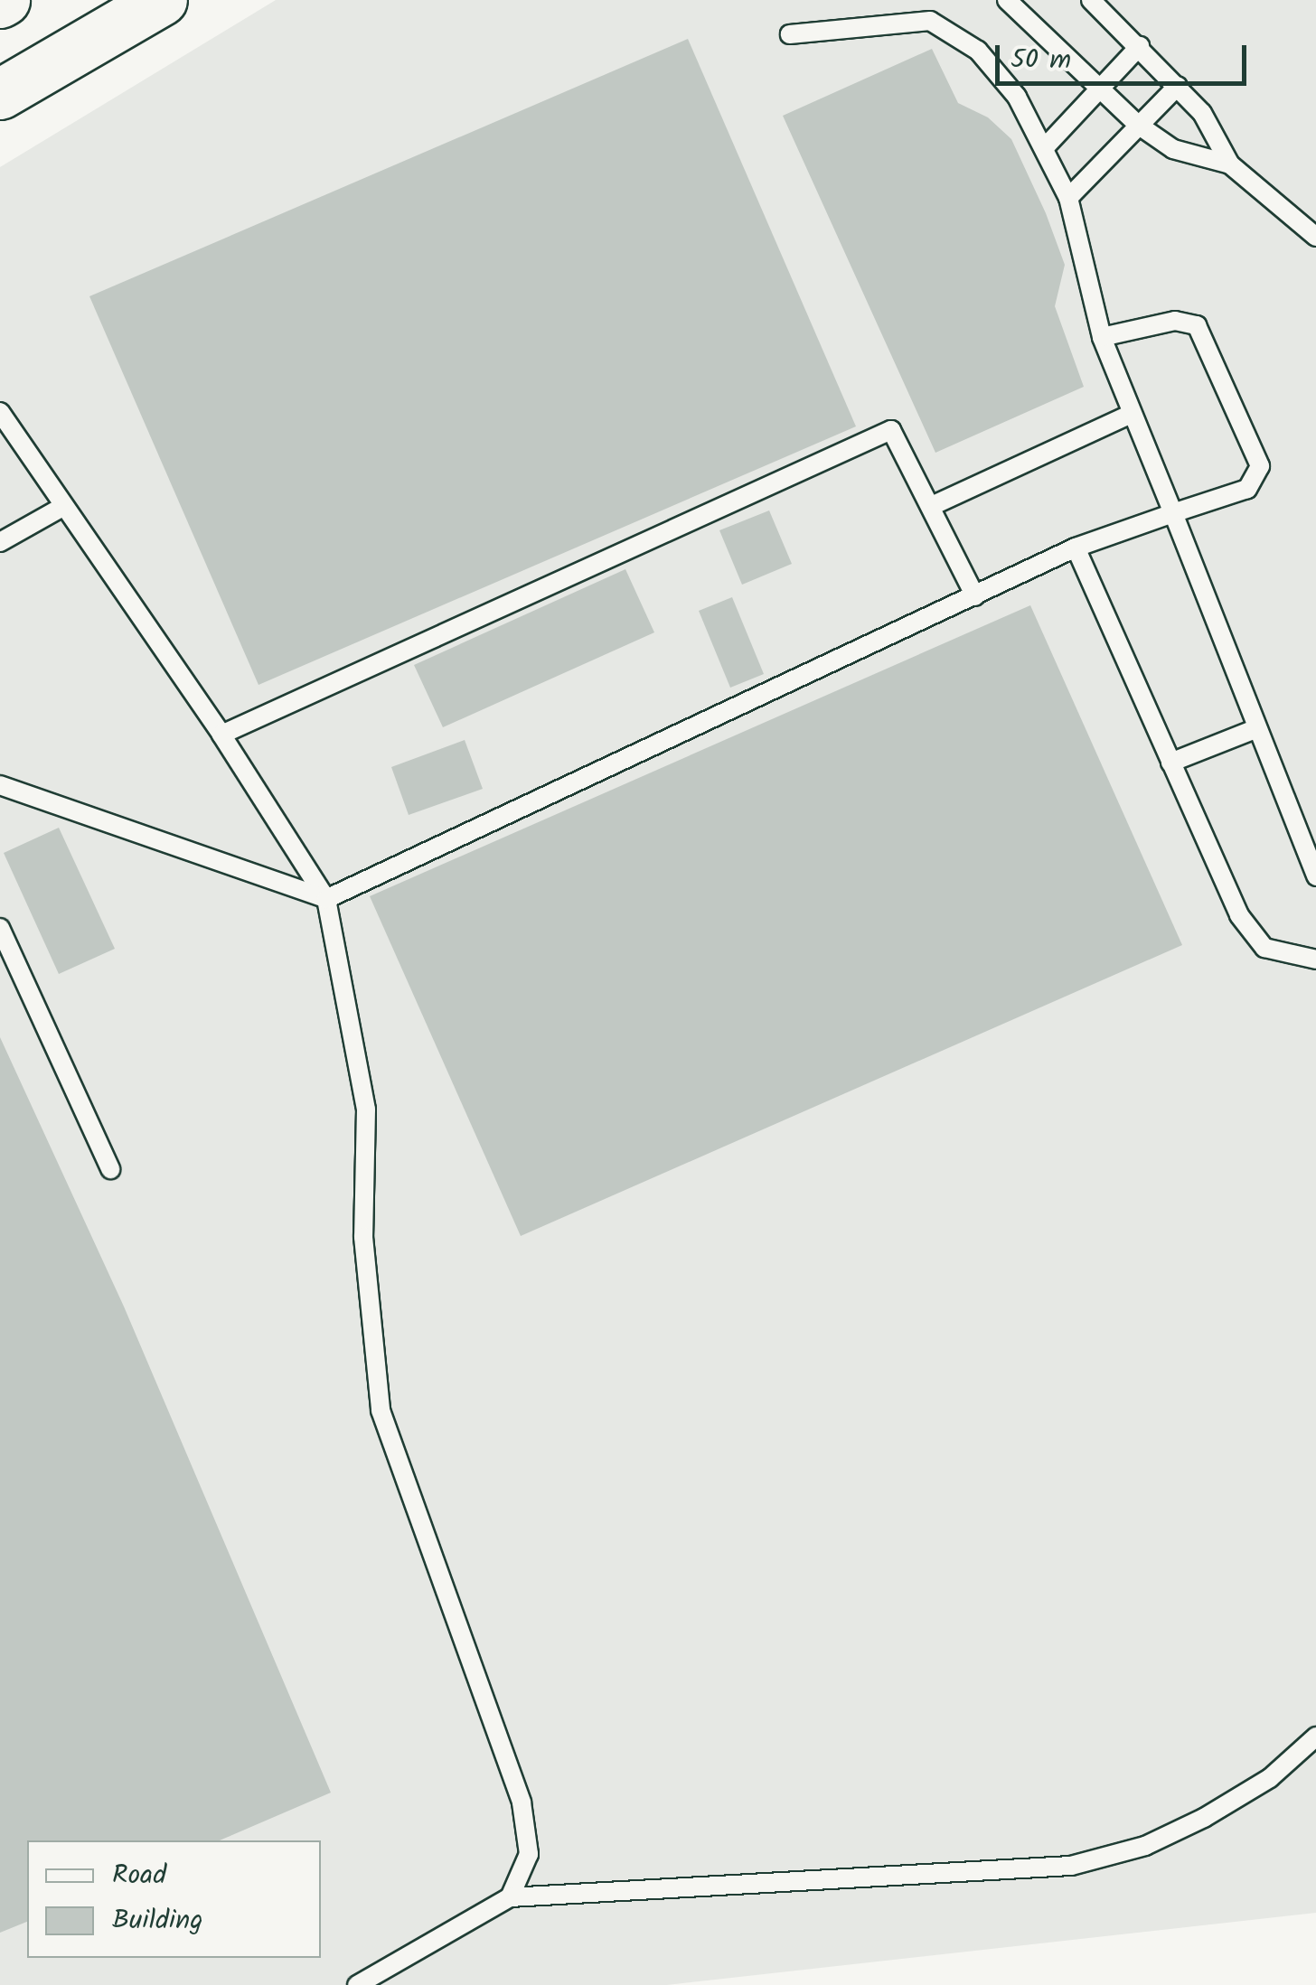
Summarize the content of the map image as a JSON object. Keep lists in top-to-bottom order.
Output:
{
  "legend": ["Road", "Building"],
  "scale_bar": "50 m"
}
